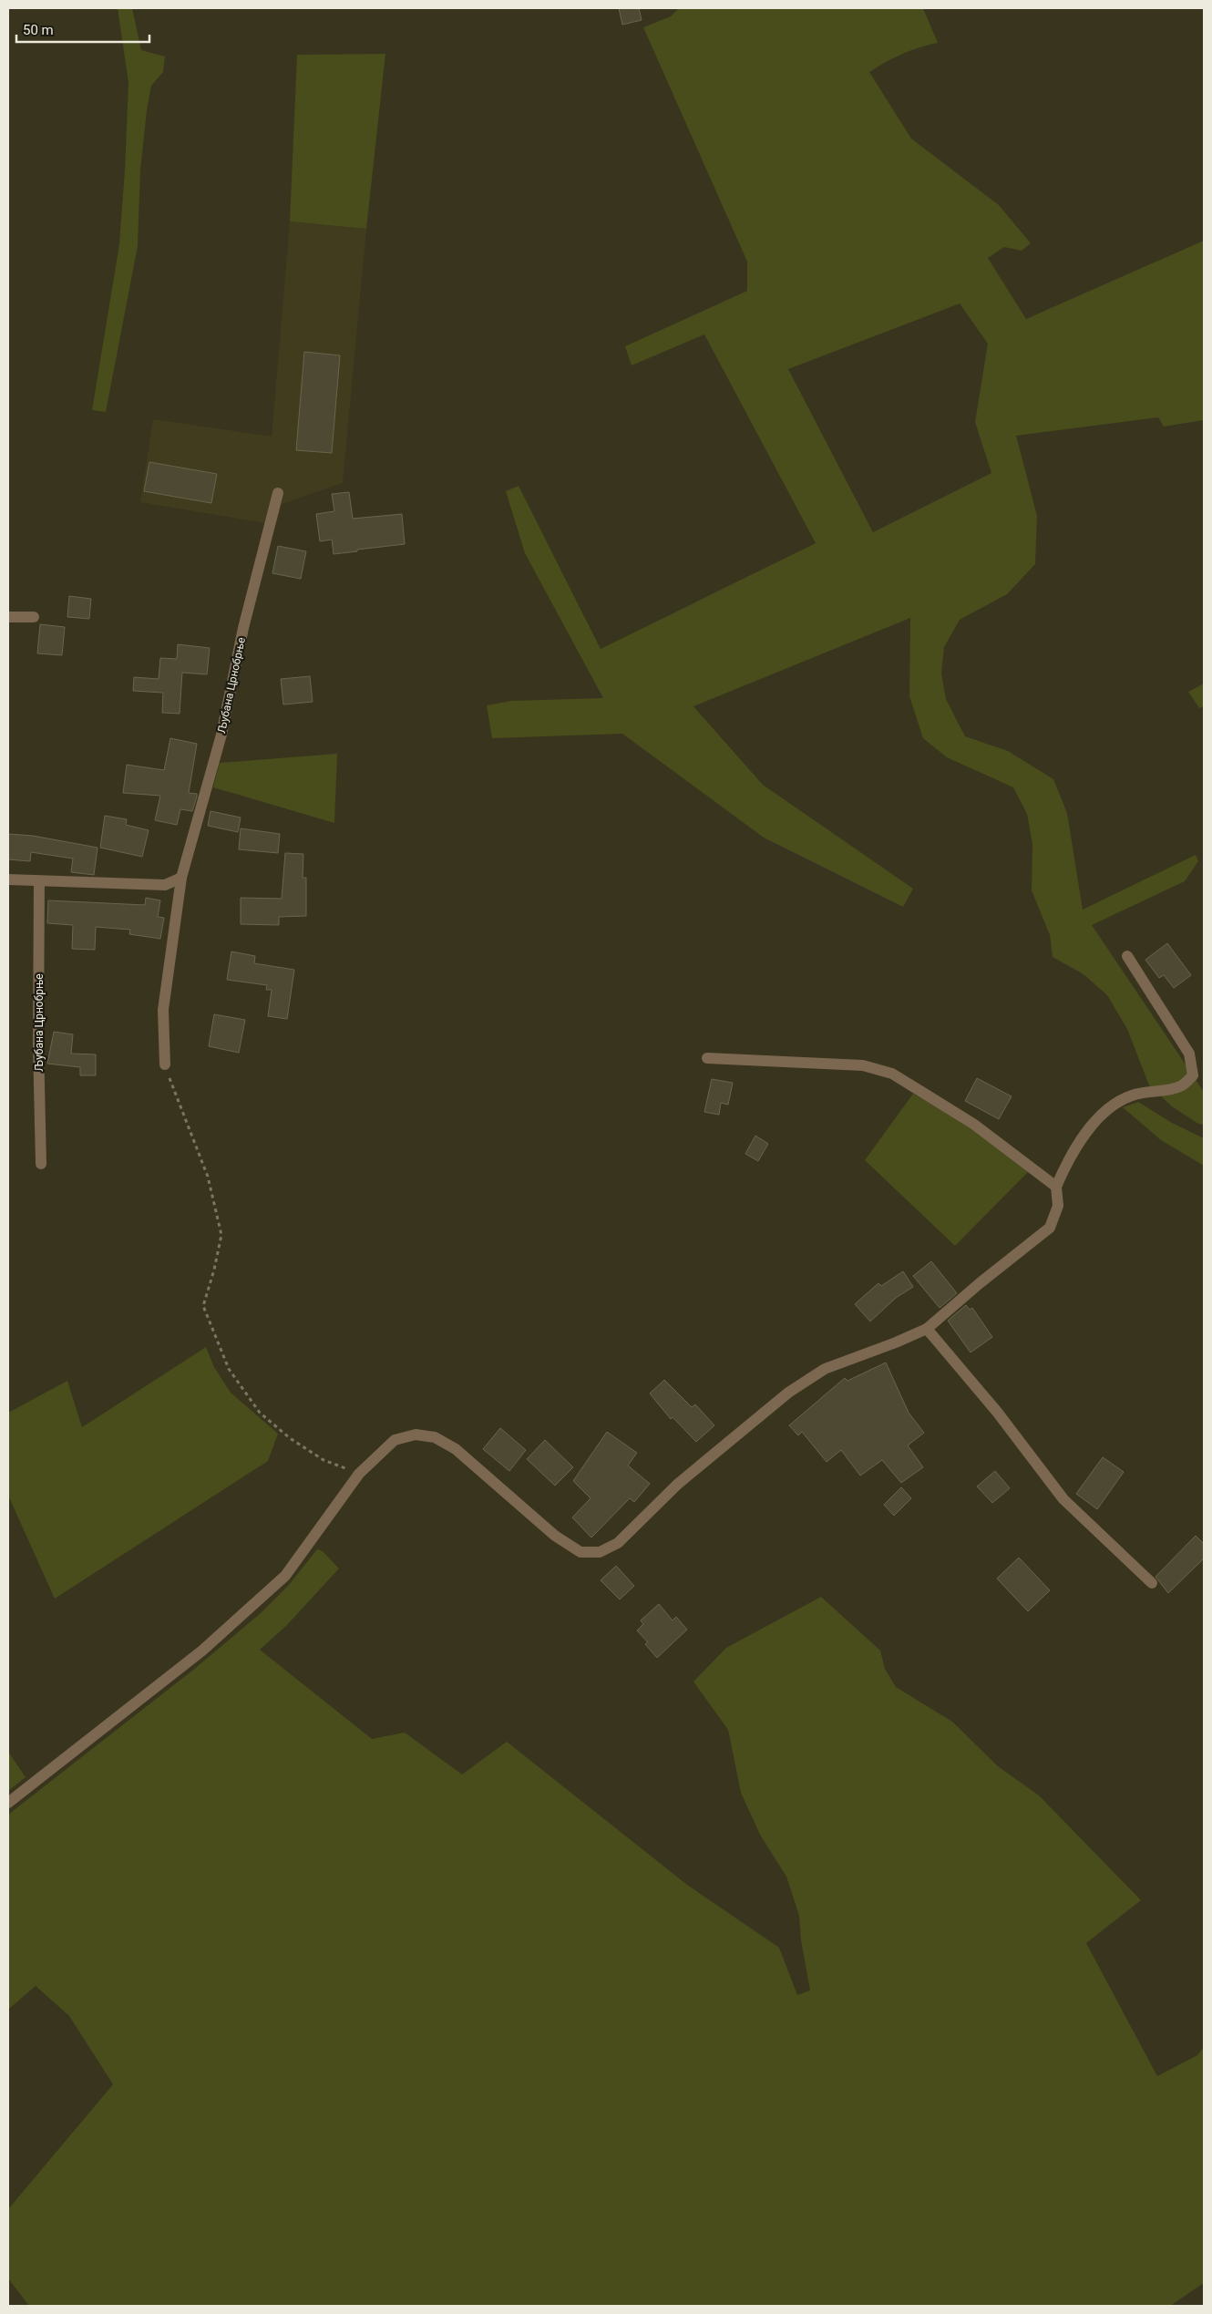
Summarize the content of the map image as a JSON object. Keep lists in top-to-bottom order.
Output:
{
  "streets": {
    "street": ["Љубана Црнобрње"]
  },
  "scale_bar": "50 m"
}
